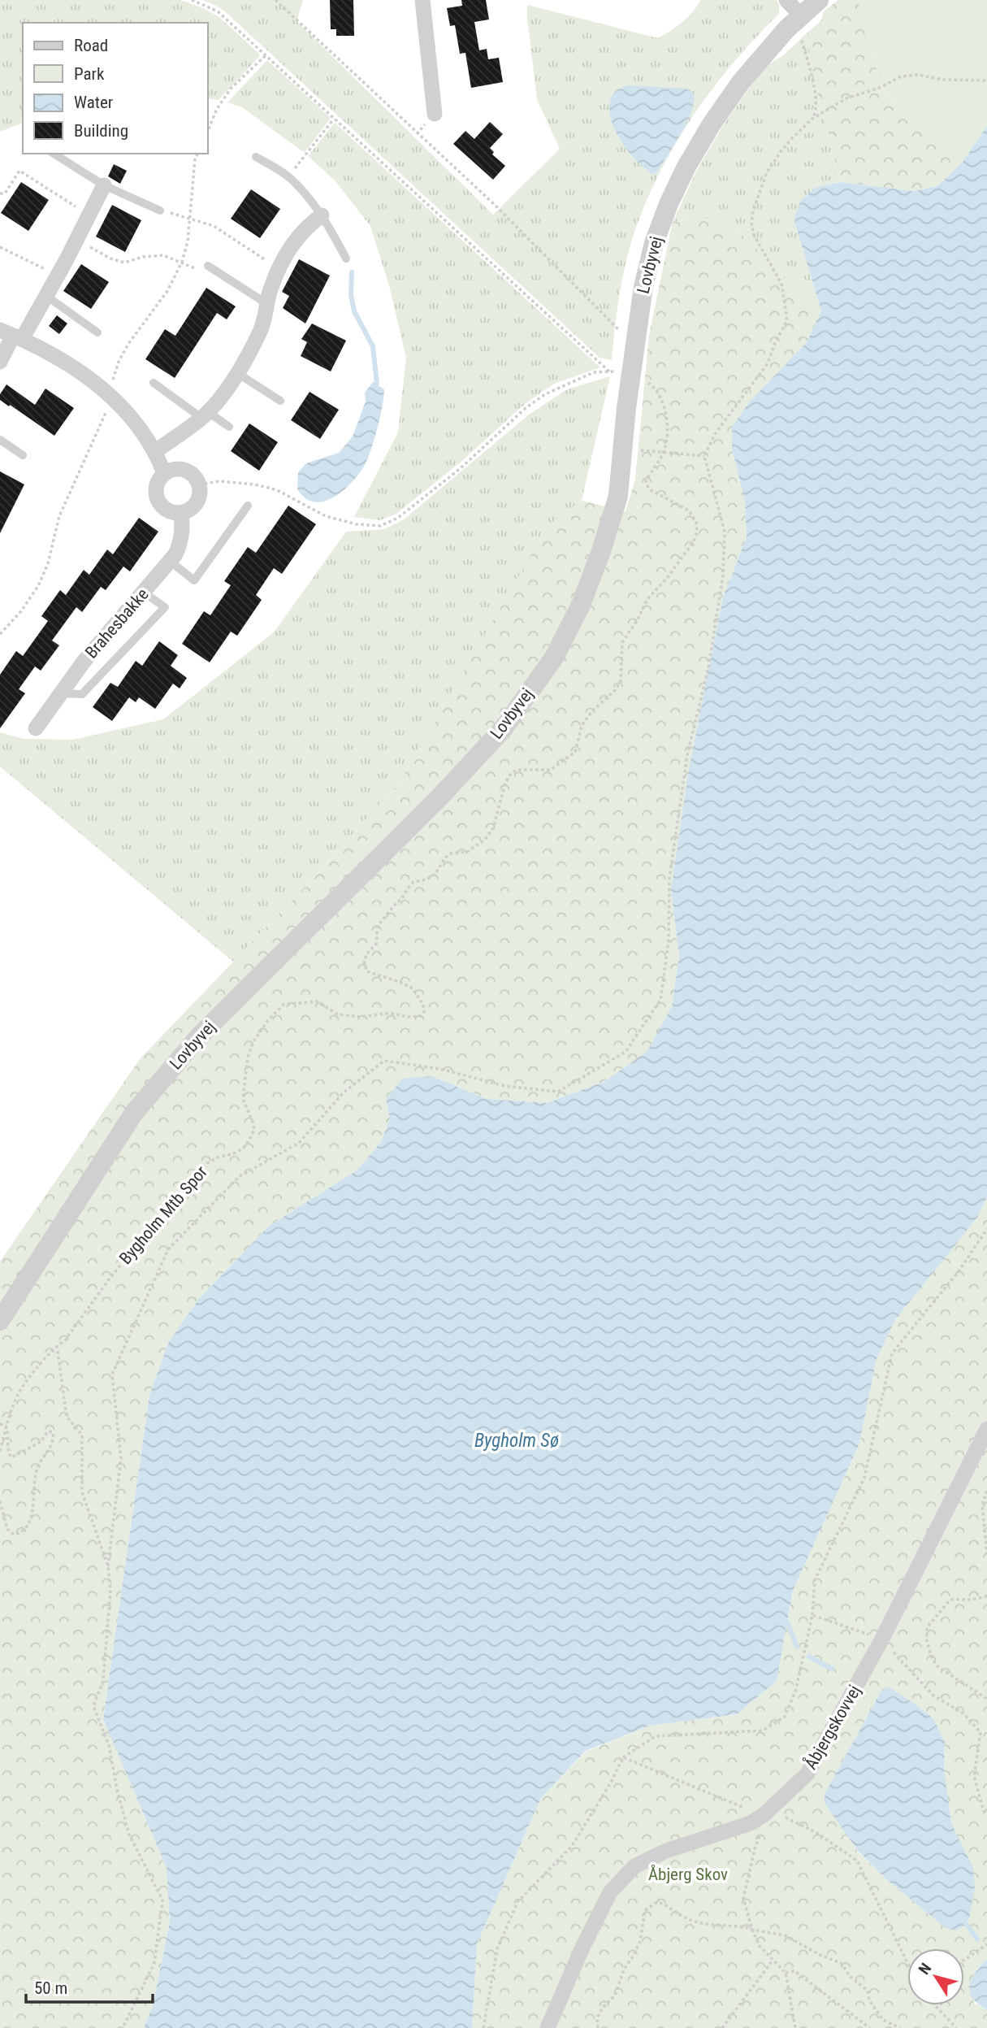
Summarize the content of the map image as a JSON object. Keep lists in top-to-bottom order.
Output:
{
  "streets": {
    "street": ["Lovbyvej", "Brahesbakke", "Åbjergskovvej"],
    "path": ["Bygholm Mtb Spor"]
  },
  "crossings": [
    ["Lovbyvej", "Bygholm Mtb Spor"]
  ],
  "water": ["Bygholm Sø"],
  "parks": ["Åbjerg Skov"],
  "legend": [
    "Road",
    "Park",
    "Water",
    "Building"
  ],
  "scale_bar": "50 m",
  "north": "top left"
}
